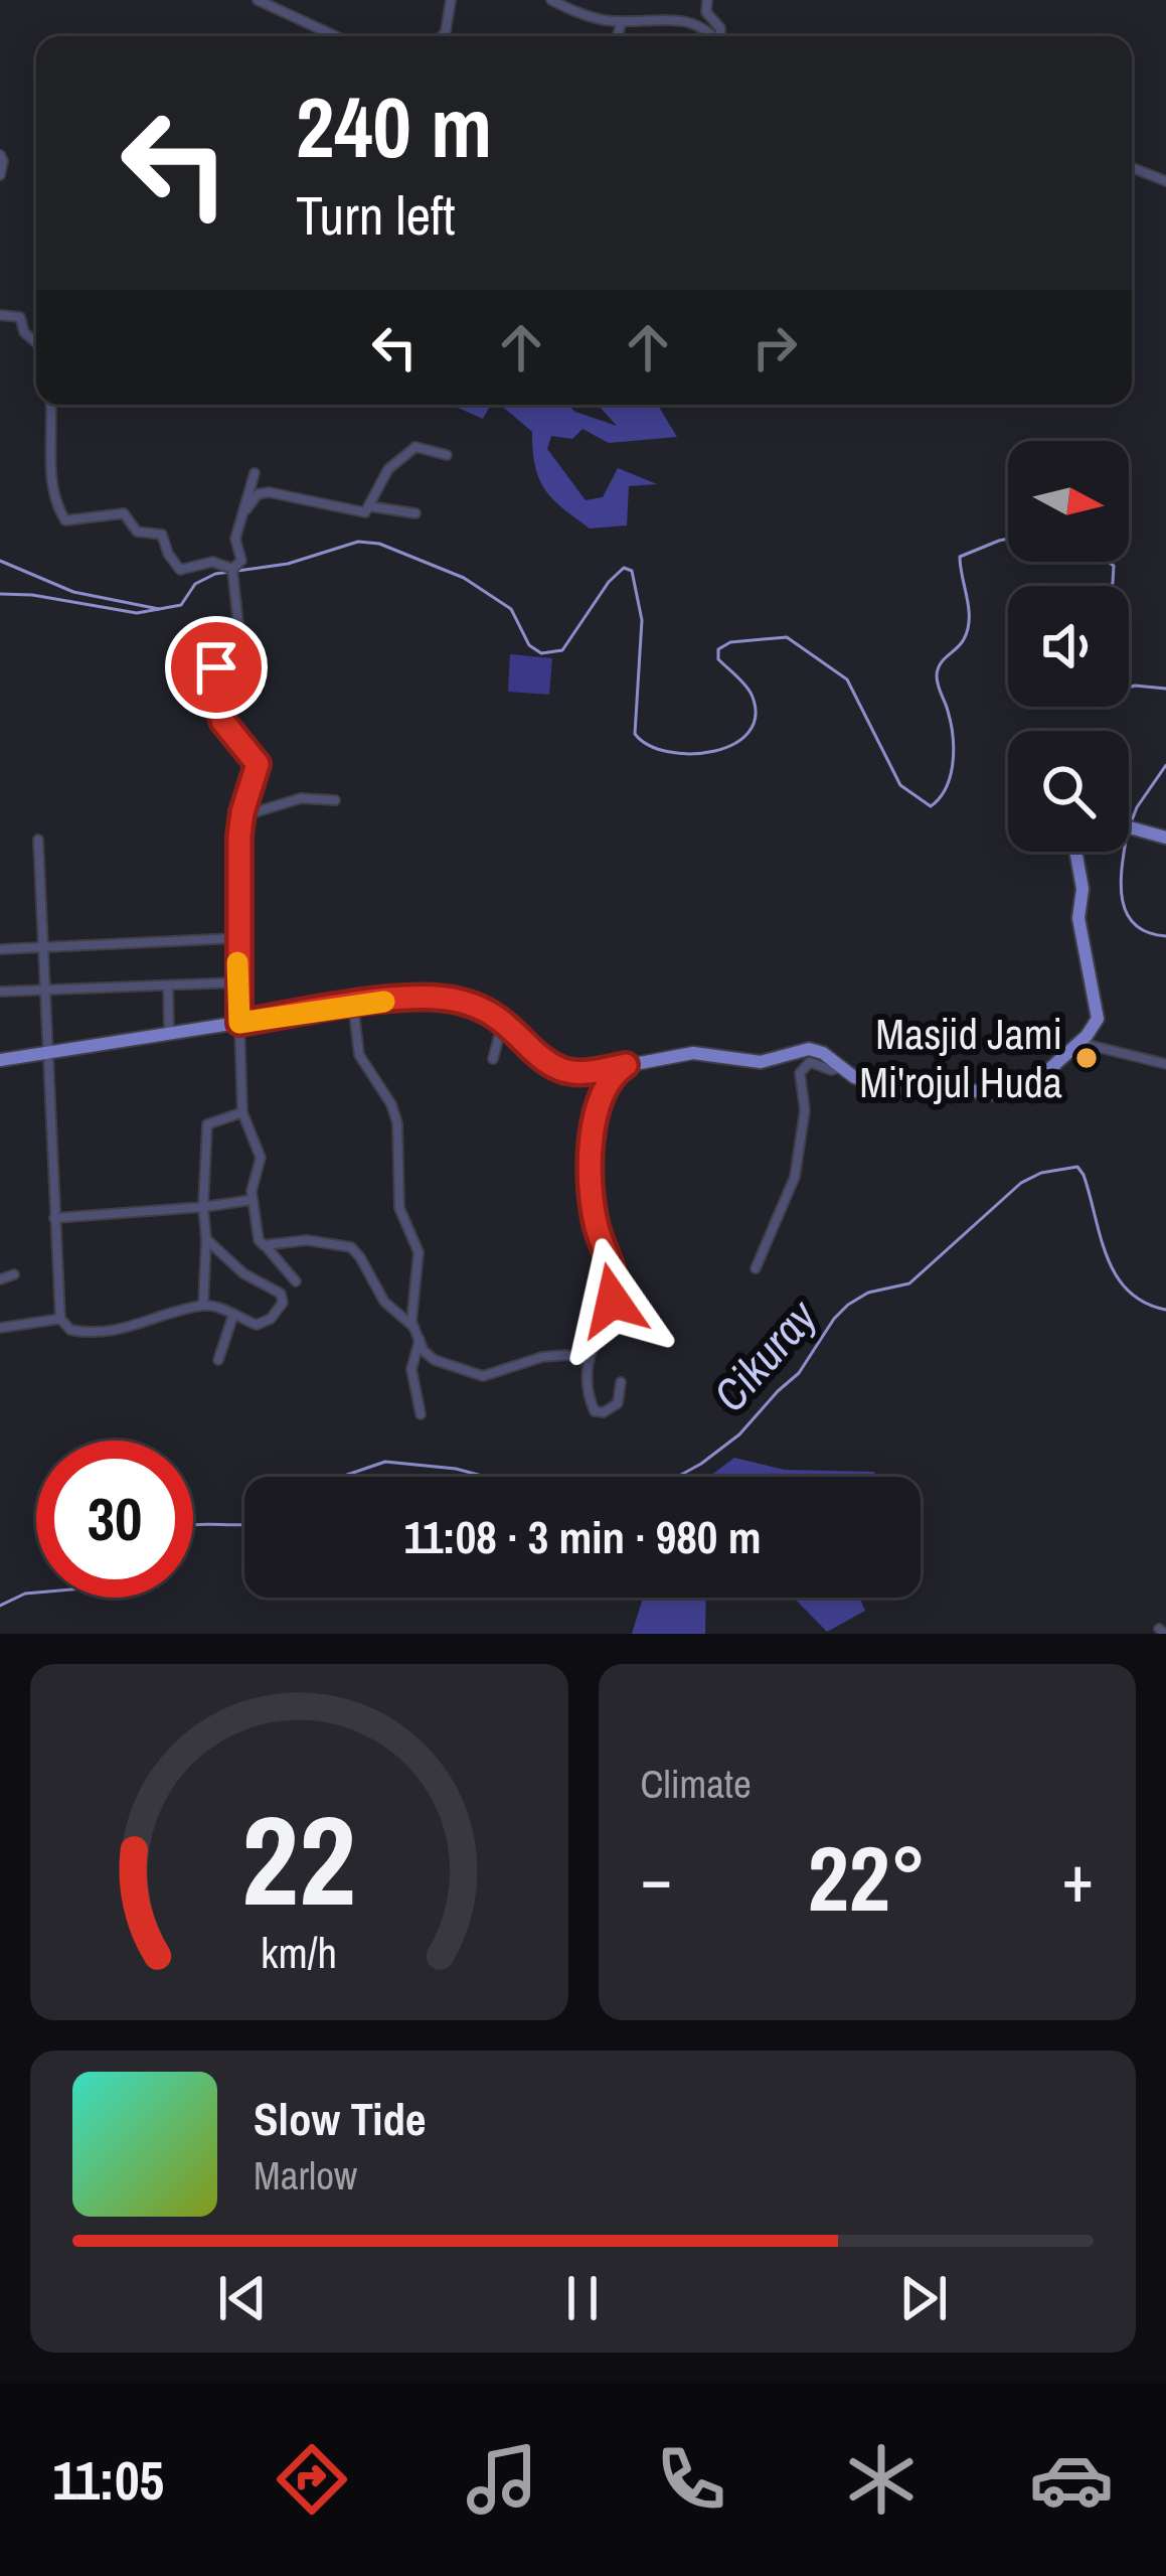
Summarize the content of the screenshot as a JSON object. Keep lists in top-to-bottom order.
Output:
{
  "water": ["Cikuray"],
  "places": ["Masjid Jami Mi'rojul Huda"],
  "north": "right",
  "page": {
    "turn": ["240 m", "Turn left"],
    "limit": "30",
    "trip": "11:08 · 3 min · 980 m",
    "tile": "Climate",
    "heat": ["−", "22°", "+"],
    "song": ["Slow Tide", "Marlow"],
    "tabs": "11:05",
    "gauge": ["22", "km/h"]
  }
}
